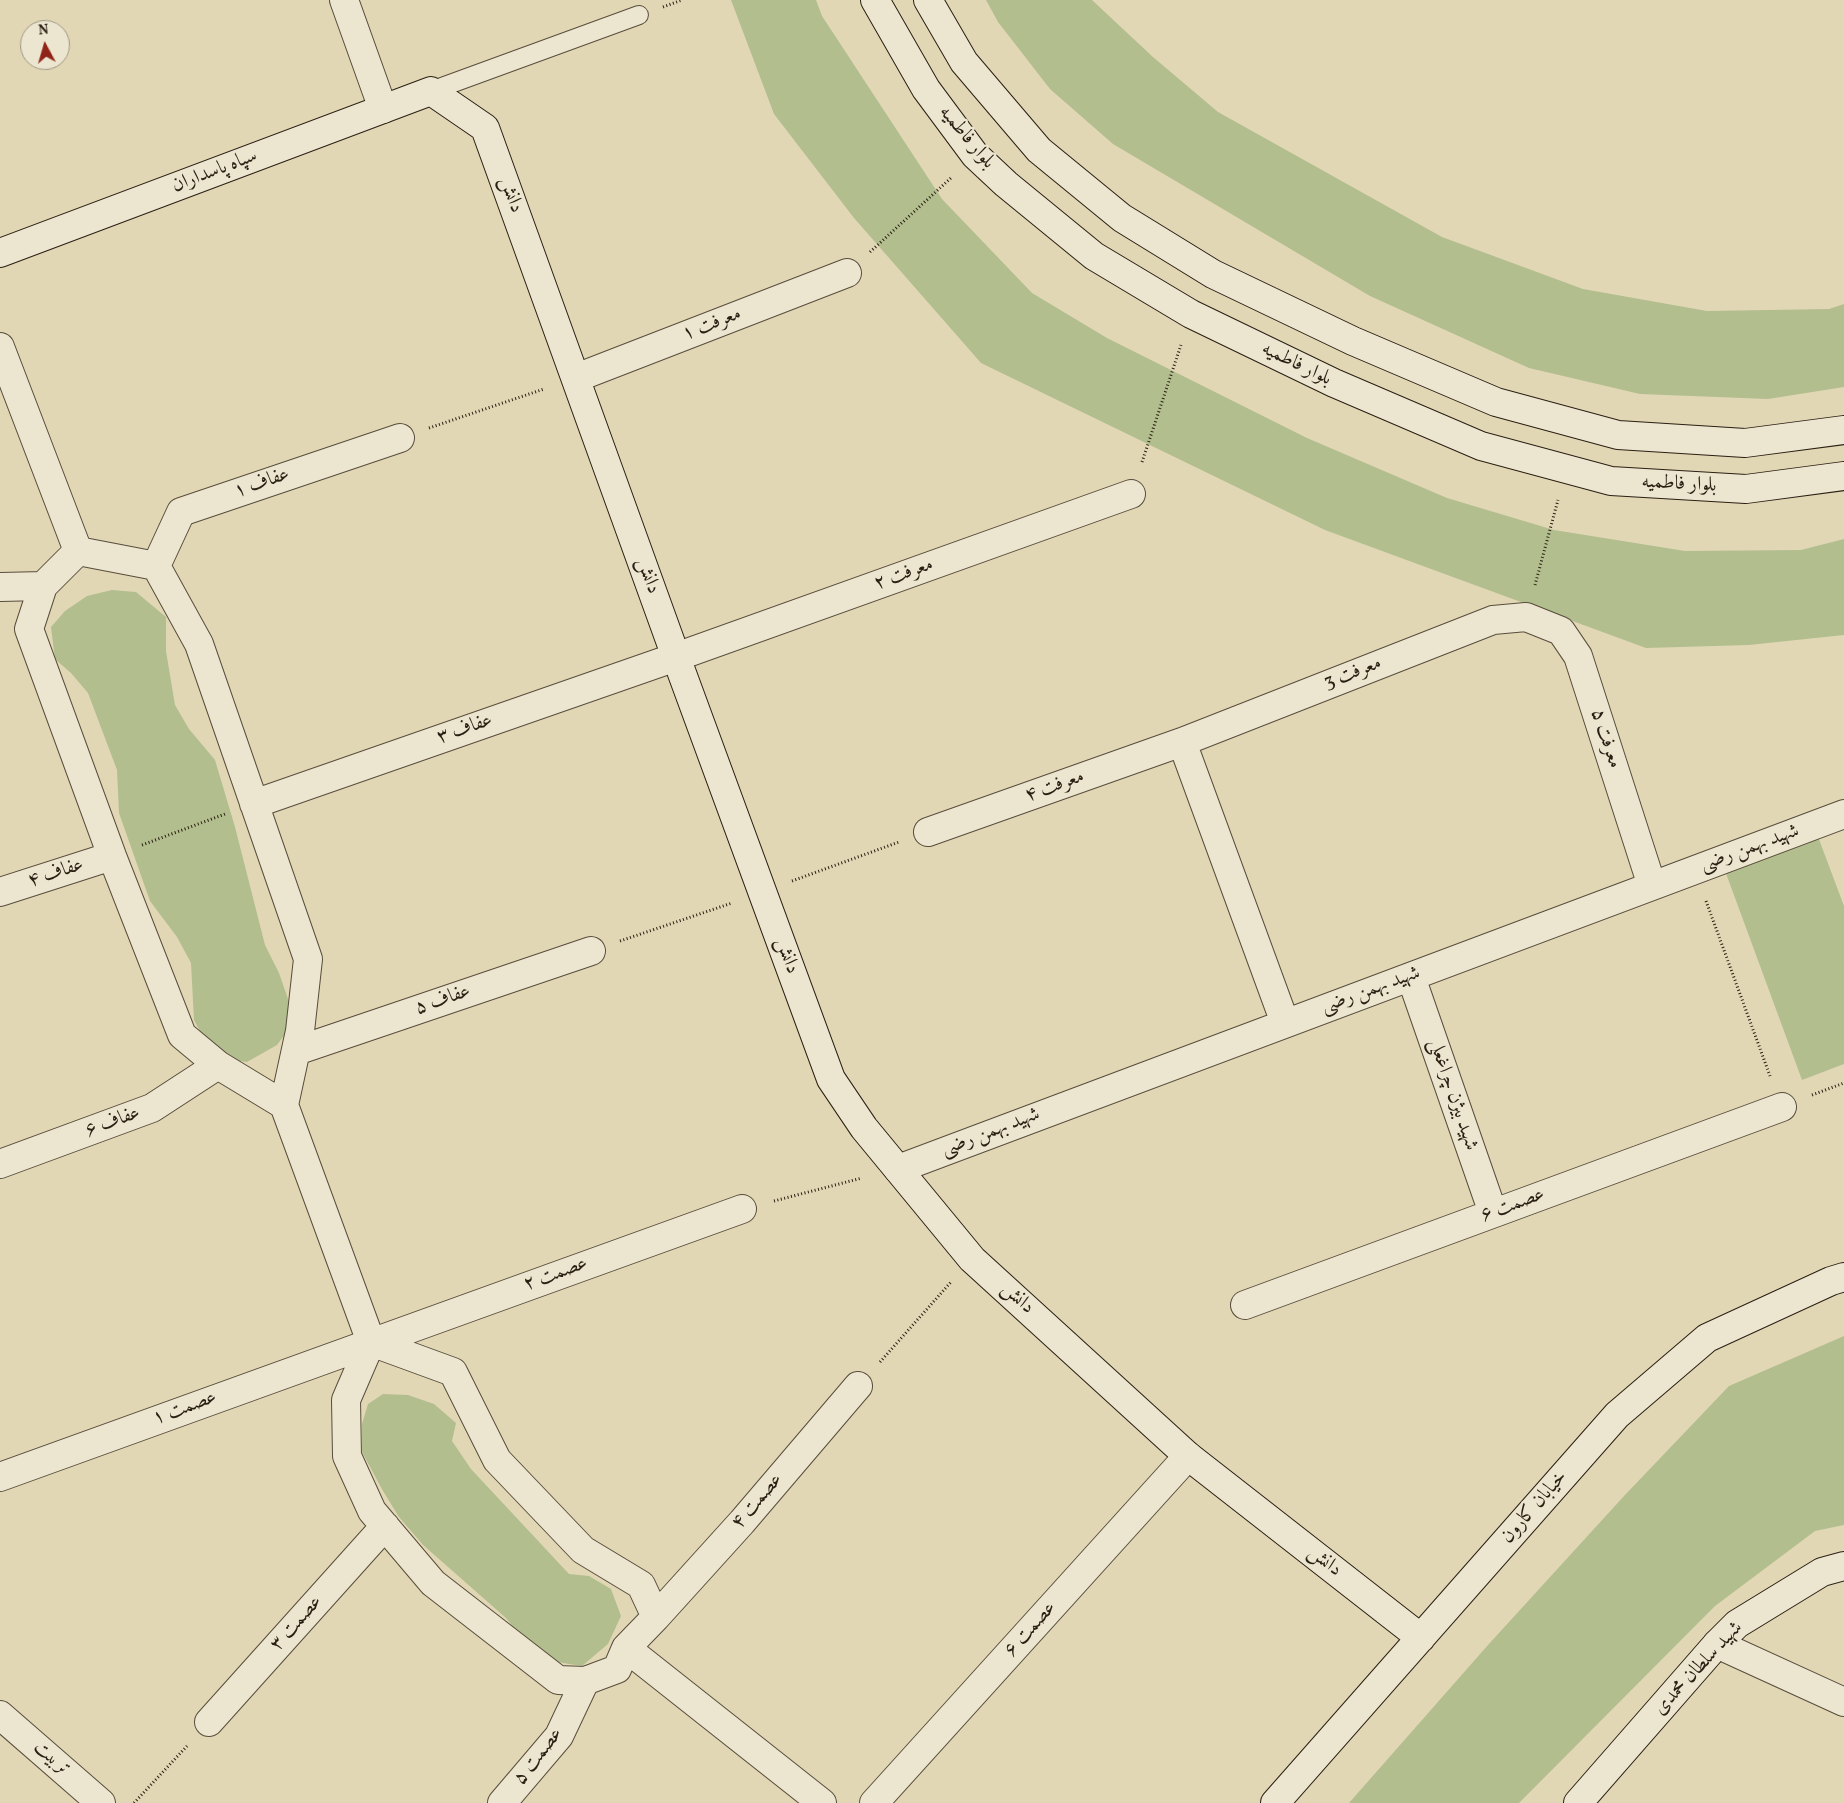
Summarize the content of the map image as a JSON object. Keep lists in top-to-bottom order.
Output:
{
  "streets": {
    "street": [
      "بلوار فاطمیه",
      "سپاه پاسداران",
      "دانش",
      "معرفت ۱",
      "عفاف ۱",
      "معرفت ۲",
      "معرفت 3",
      "عفاف ۳",
      "معرفت ۵",
      "معرفت ۴",
      "شهید بهمن رضی",
      "عفاف ۴",
      "عفاف ۵",
      "شهید بیژن چراغعلی",
      "عفاف ۶",
      "عصمت ۶",
      "عصمت ۲",
      "عصمت ۱",
      "عصمت ۴",
      "خیابان کارون",
      "عصمت ۳",
      "شهید سلطان محمدی",
      "عصمت ۵",
      "تربیت"
    ]
  },
  "crossings": [
    ["سپاه پاسداران", "دانش"],
    ["دانش", "معرفت ۱"],
    ["دانش", "معرفت ۲"],
    ["دانش", "عفاف ۳"],
    ["دانش", "شهید بهمن رضی"],
    ["دانش", "عصمت ۶"],
    ["دانش", "خیابان کارون"],
    ["معرفت ۲", "عفاف ۳"],
    ["معرفت 3", "معرفت ۵"],
    ["معرفت 3", "معرفت ۴"],
    ["معرفت ۵", "شهید بهمن رضی"],
    ["شهید بهمن رضی", "شهید بیژن چراغعلی"],
    ["شهید بیژن چراغعلی", "عصمت ۶"],
    ["عصمت ۲", "عصمت ۱"],
    ["عصمت ۴", "عصمت ۵"]
  ],
  "north": "top"
}
